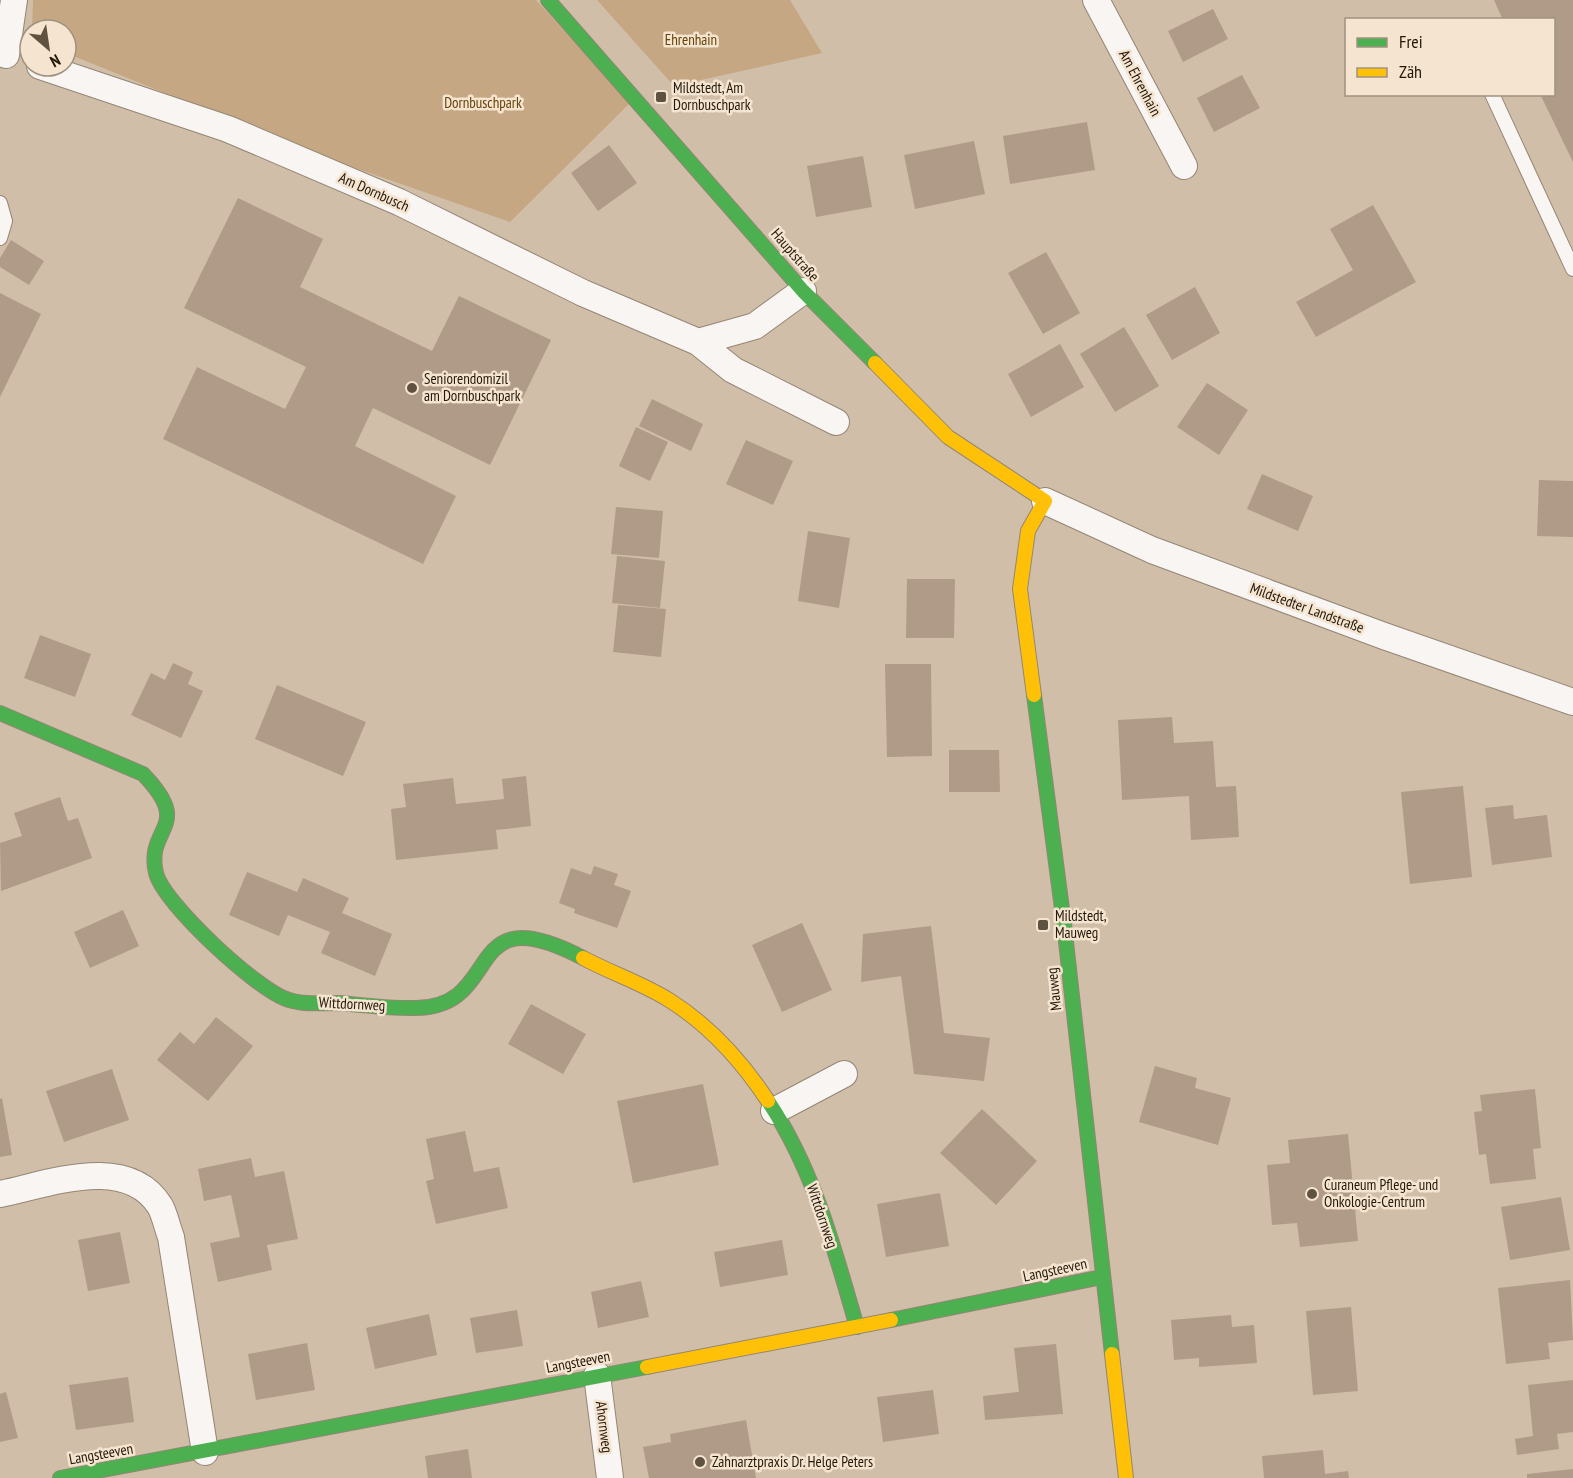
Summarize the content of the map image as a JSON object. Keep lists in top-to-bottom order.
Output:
{
  "streets": {
    "street": [
      "Am Ehrenhain",
      "Am Dornbusch",
      "Hauptstraße",
      "Mildstedter Landstraße",
      "Mauweg",
      "Wittdornweg",
      "Langsteeven",
      "Ahornweg"
    ]
  },
  "crossings": [
    ["Hauptstraße", "Mildstedter Landstraße"],
    ["Hauptstraße", "Mauweg"],
    ["Mildstedter Landstraße", "Mauweg"],
    ["Mauweg", "Langsteeven"],
    ["Wittdornweg", "Langsteeven"],
    ["Langsteeven", "Ahornweg"]
  ],
  "parks": ["Ehrenhain", "Dornbuschpark"],
  "places": {
    "transit": ["Mildstedt, Am Dornbuschpark", "Mildstedt, Mauweg"],
    "other": ["Seniorendomizil am Dornbuschpark", "Curaneum Pflege- und Onkologie-Centrum", "Zahnarztpraxis Dr. Helge Peters"]
  },
  "legend": ["Frei", "Zäh"],
  "north": "bottom right"
}
